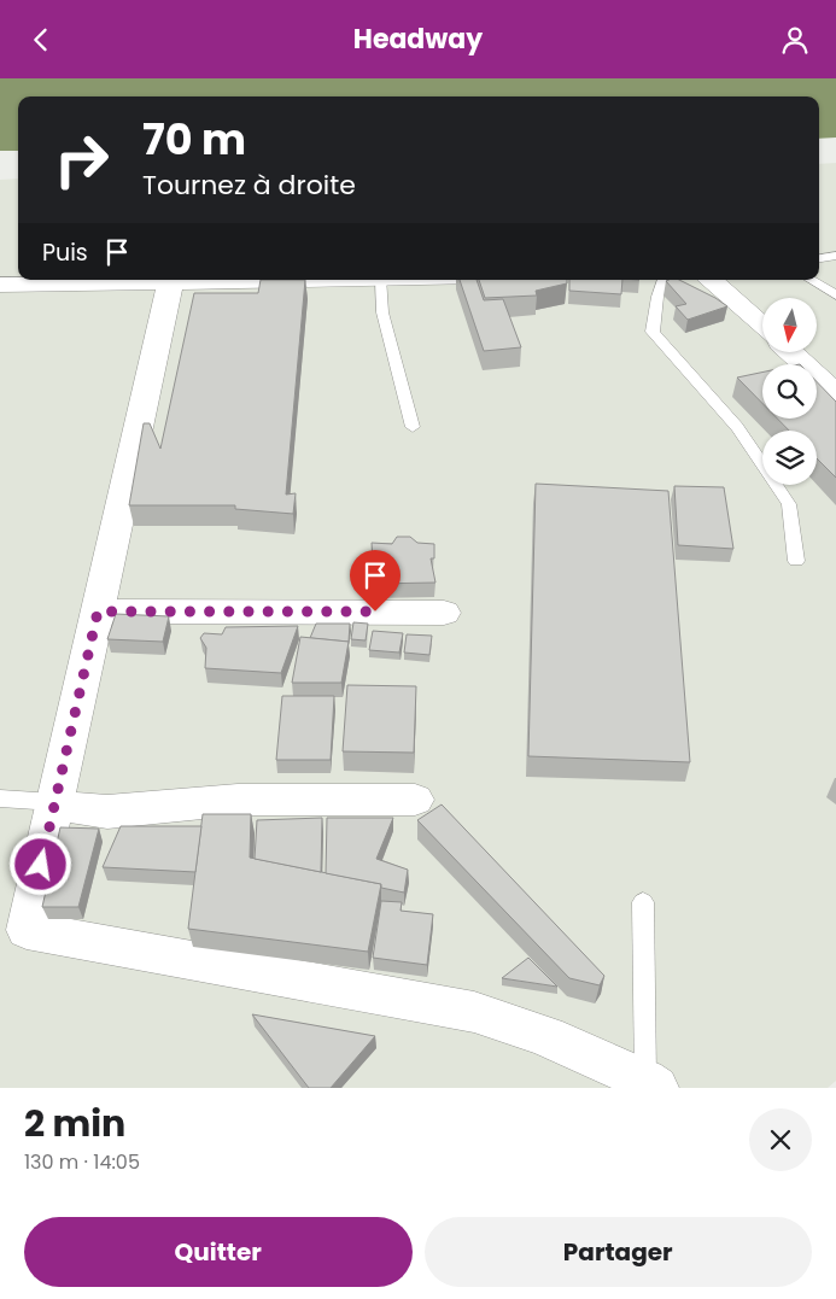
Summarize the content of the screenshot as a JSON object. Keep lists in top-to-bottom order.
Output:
{
  "north": "bottom",
  "page": {
    "header": "Headway",
    "turn": ["70 m", "Tournez à droite"],
    "then": "Puis",
    "heading": ["2 min", "130 m · 14:05"],
    "buttons": ["Quitter", "Partager"]
  }
}
